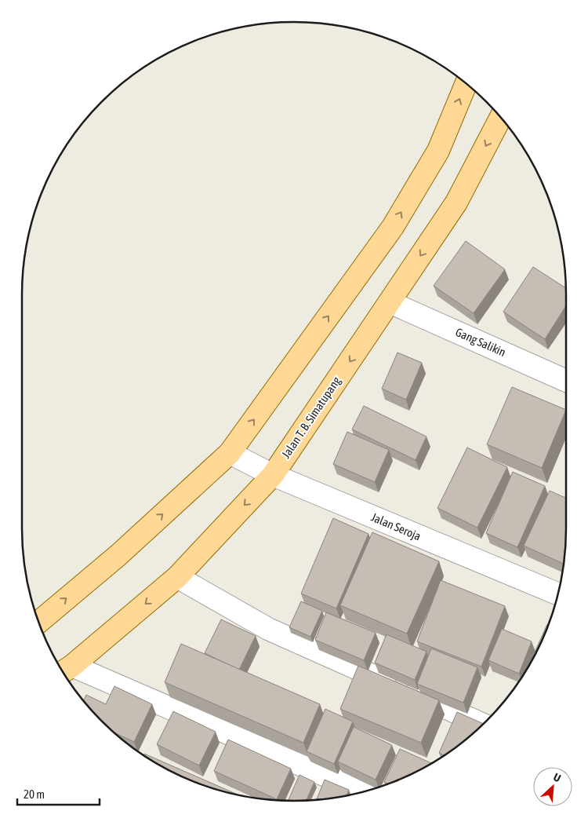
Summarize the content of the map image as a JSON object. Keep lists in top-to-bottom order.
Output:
{
  "streets": {
    "main road": ["Jalan T. B. Simatupang"],
    "street": ["Gang Salikin", "Jalan Seroja"]
  },
  "crossings": [
    ["Gang Salikin", "Jalan T. B. Simatupang"],
    ["Jalan T. B. Simatupang", "Jalan Seroja"]
  ],
  "scale_bar": "20 m",
  "north": "top right"
}
